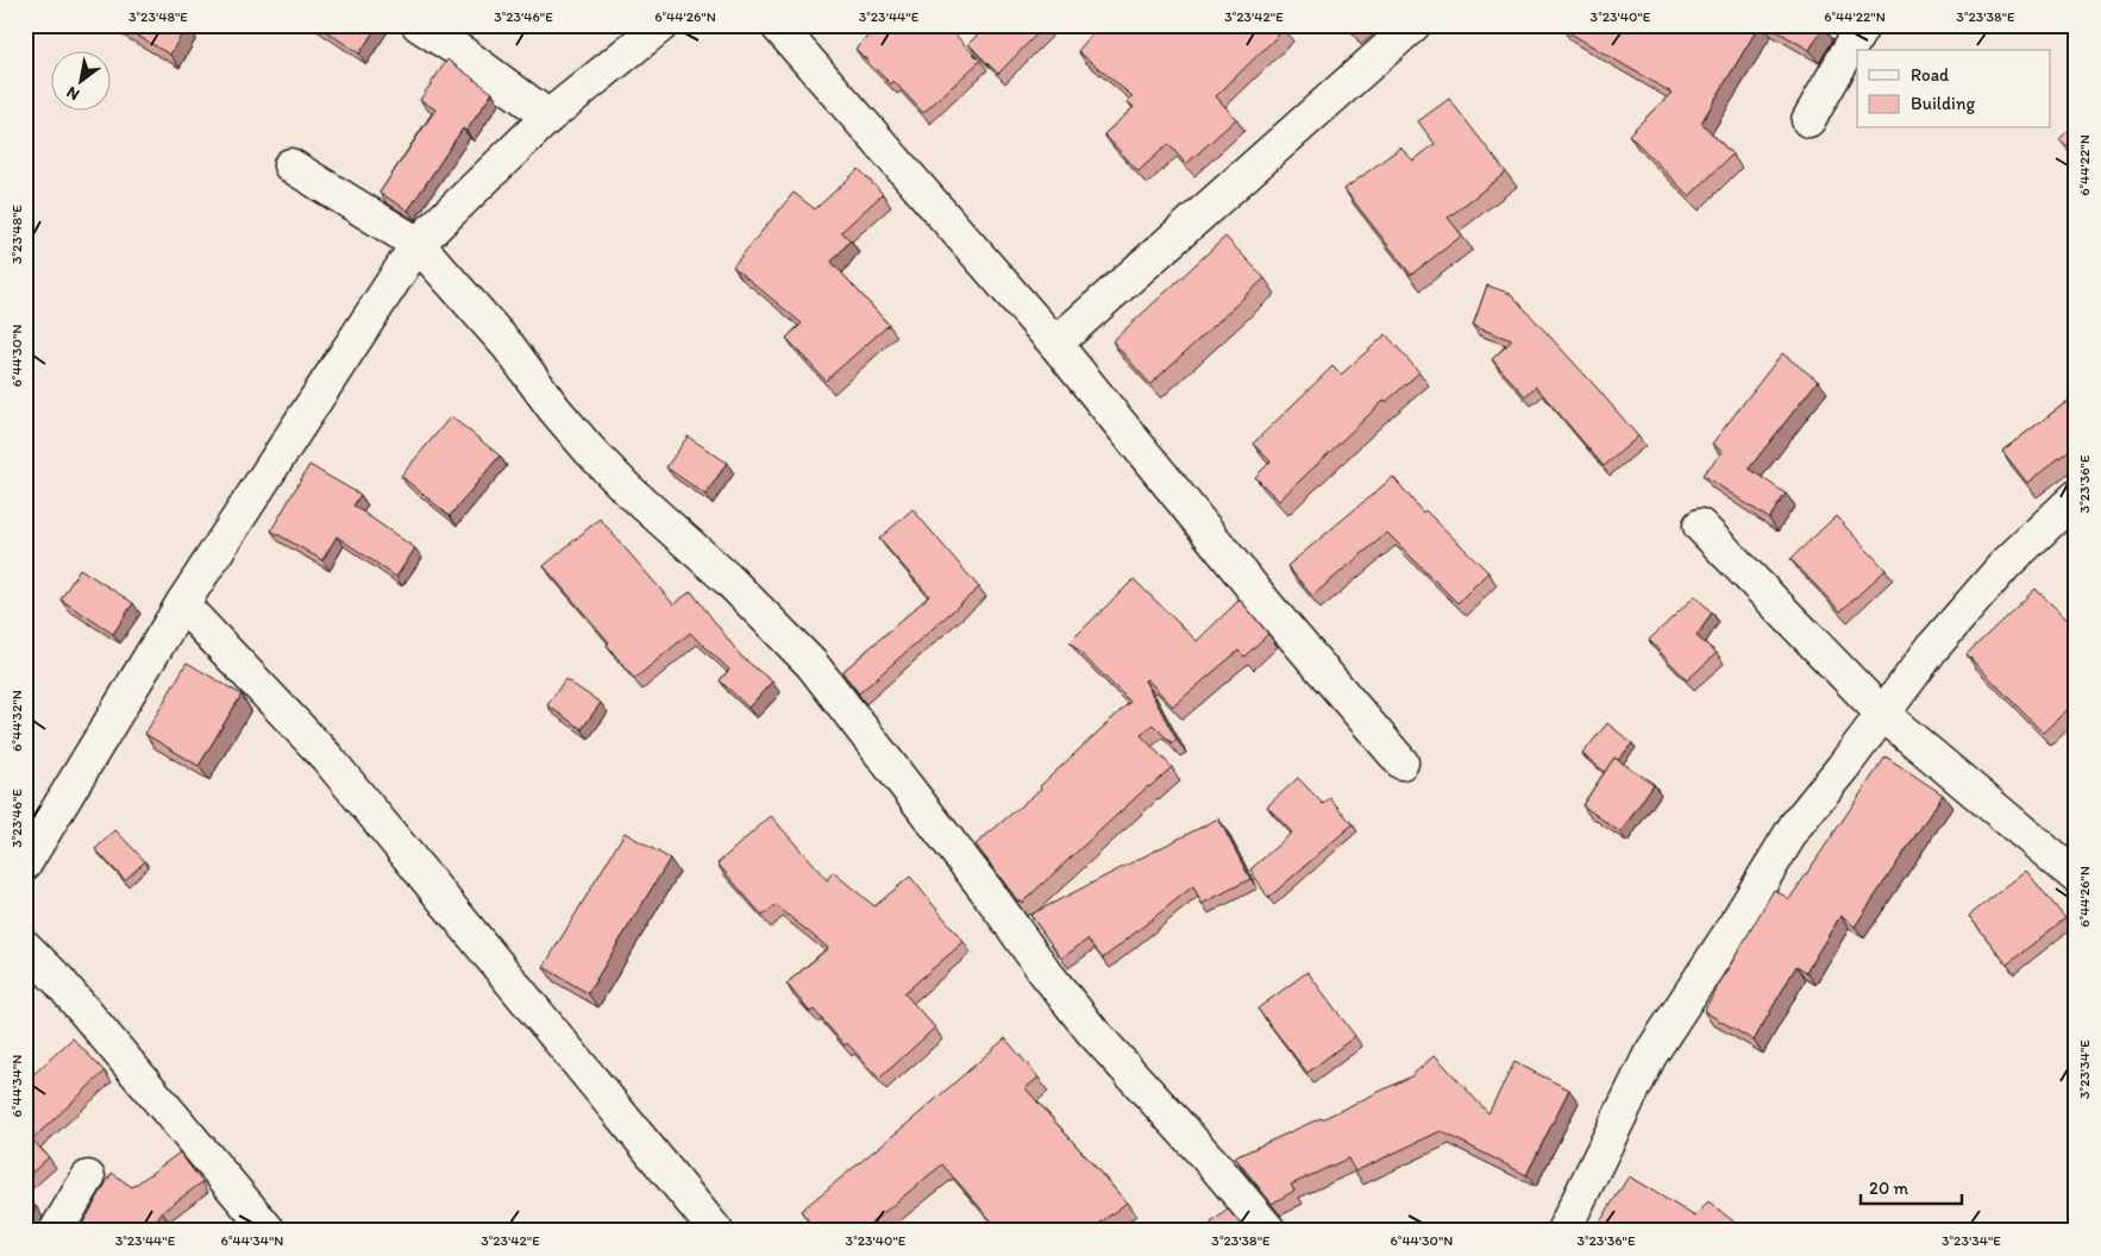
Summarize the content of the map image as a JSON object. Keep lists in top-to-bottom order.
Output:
{
  "legend": ["Road", "Building"],
  "scale_bar": "20 m",
  "north": "bottom left",
  "coordinates": [
    "3°23'48\"E",
    "3°23'46\"E",
    "6°44'26\"N",
    "3°23'44\"E",
    "3°23'42\"E",
    "3°23'40\"E",
    "6°44'22\"N",
    "3°23'38\"E",
    "6°44'30\"N",
    "3°23'36\"E",
    "6°44'32\"N",
    "3°23'34\"E",
    "6°44'34\"N"
  ]
}
